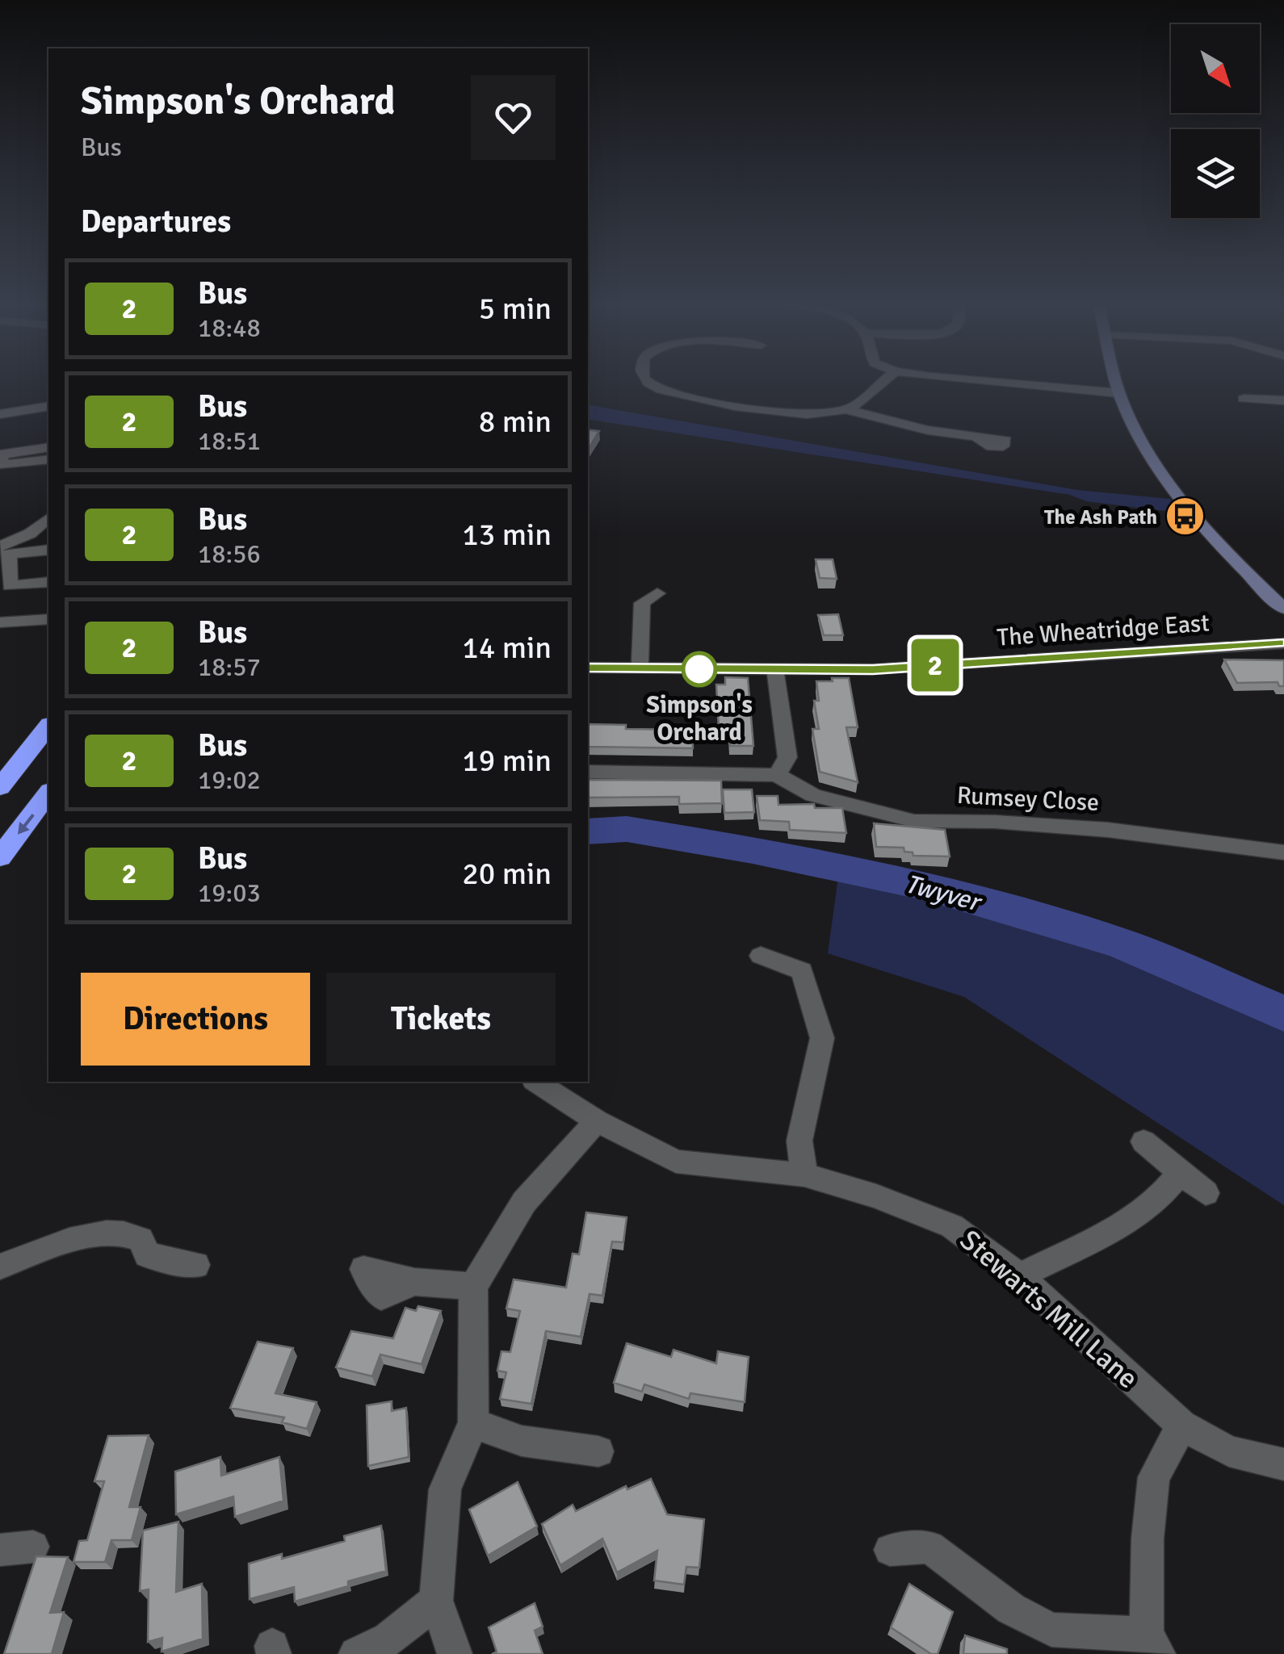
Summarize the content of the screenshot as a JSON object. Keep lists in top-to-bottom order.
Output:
{
  "streets": {
    "street": ["The Wheatridge East", "Rumsey Close", "Stewarts Mill Lane"]
  },
  "water": ["Twyver"],
  "places": {
    "bus stop": ["The Ash Path"],
    "other": ["Simpson's Orchard"]
  },
  "lines": ["bus line 2"],
  "north": "bottom right",
  "page": {
    "on_map": "2",
    "heading": [
      ["Simpson's Orchard", "Bus"],
      "Departures"
    ],
    "list": [
      {
        "mark": "2",
        "name": "Bus",
        "note": "18:48",
        "value": "5 min"
      },
      {
        "mark": "2",
        "name": "Bus",
        "note": "18:51",
        "value": "8 min"
      },
      {
        "mark": "2",
        "name": "Bus",
        "note": "18:56",
        "value": "13 min"
      },
      {
        "mark": "2",
        "name": "Bus",
        "note": "18:57",
        "value": "14 min"
      },
      {
        "mark": "2",
        "name": "Bus",
        "note": "19:02",
        "value": "19 min"
      },
      {
        "mark": "2",
        "name": "Bus",
        "note": "19:03",
        "value": "20 min"
      }
    ],
    "buttons": ["Directions", "Tickets"]
  }
}
